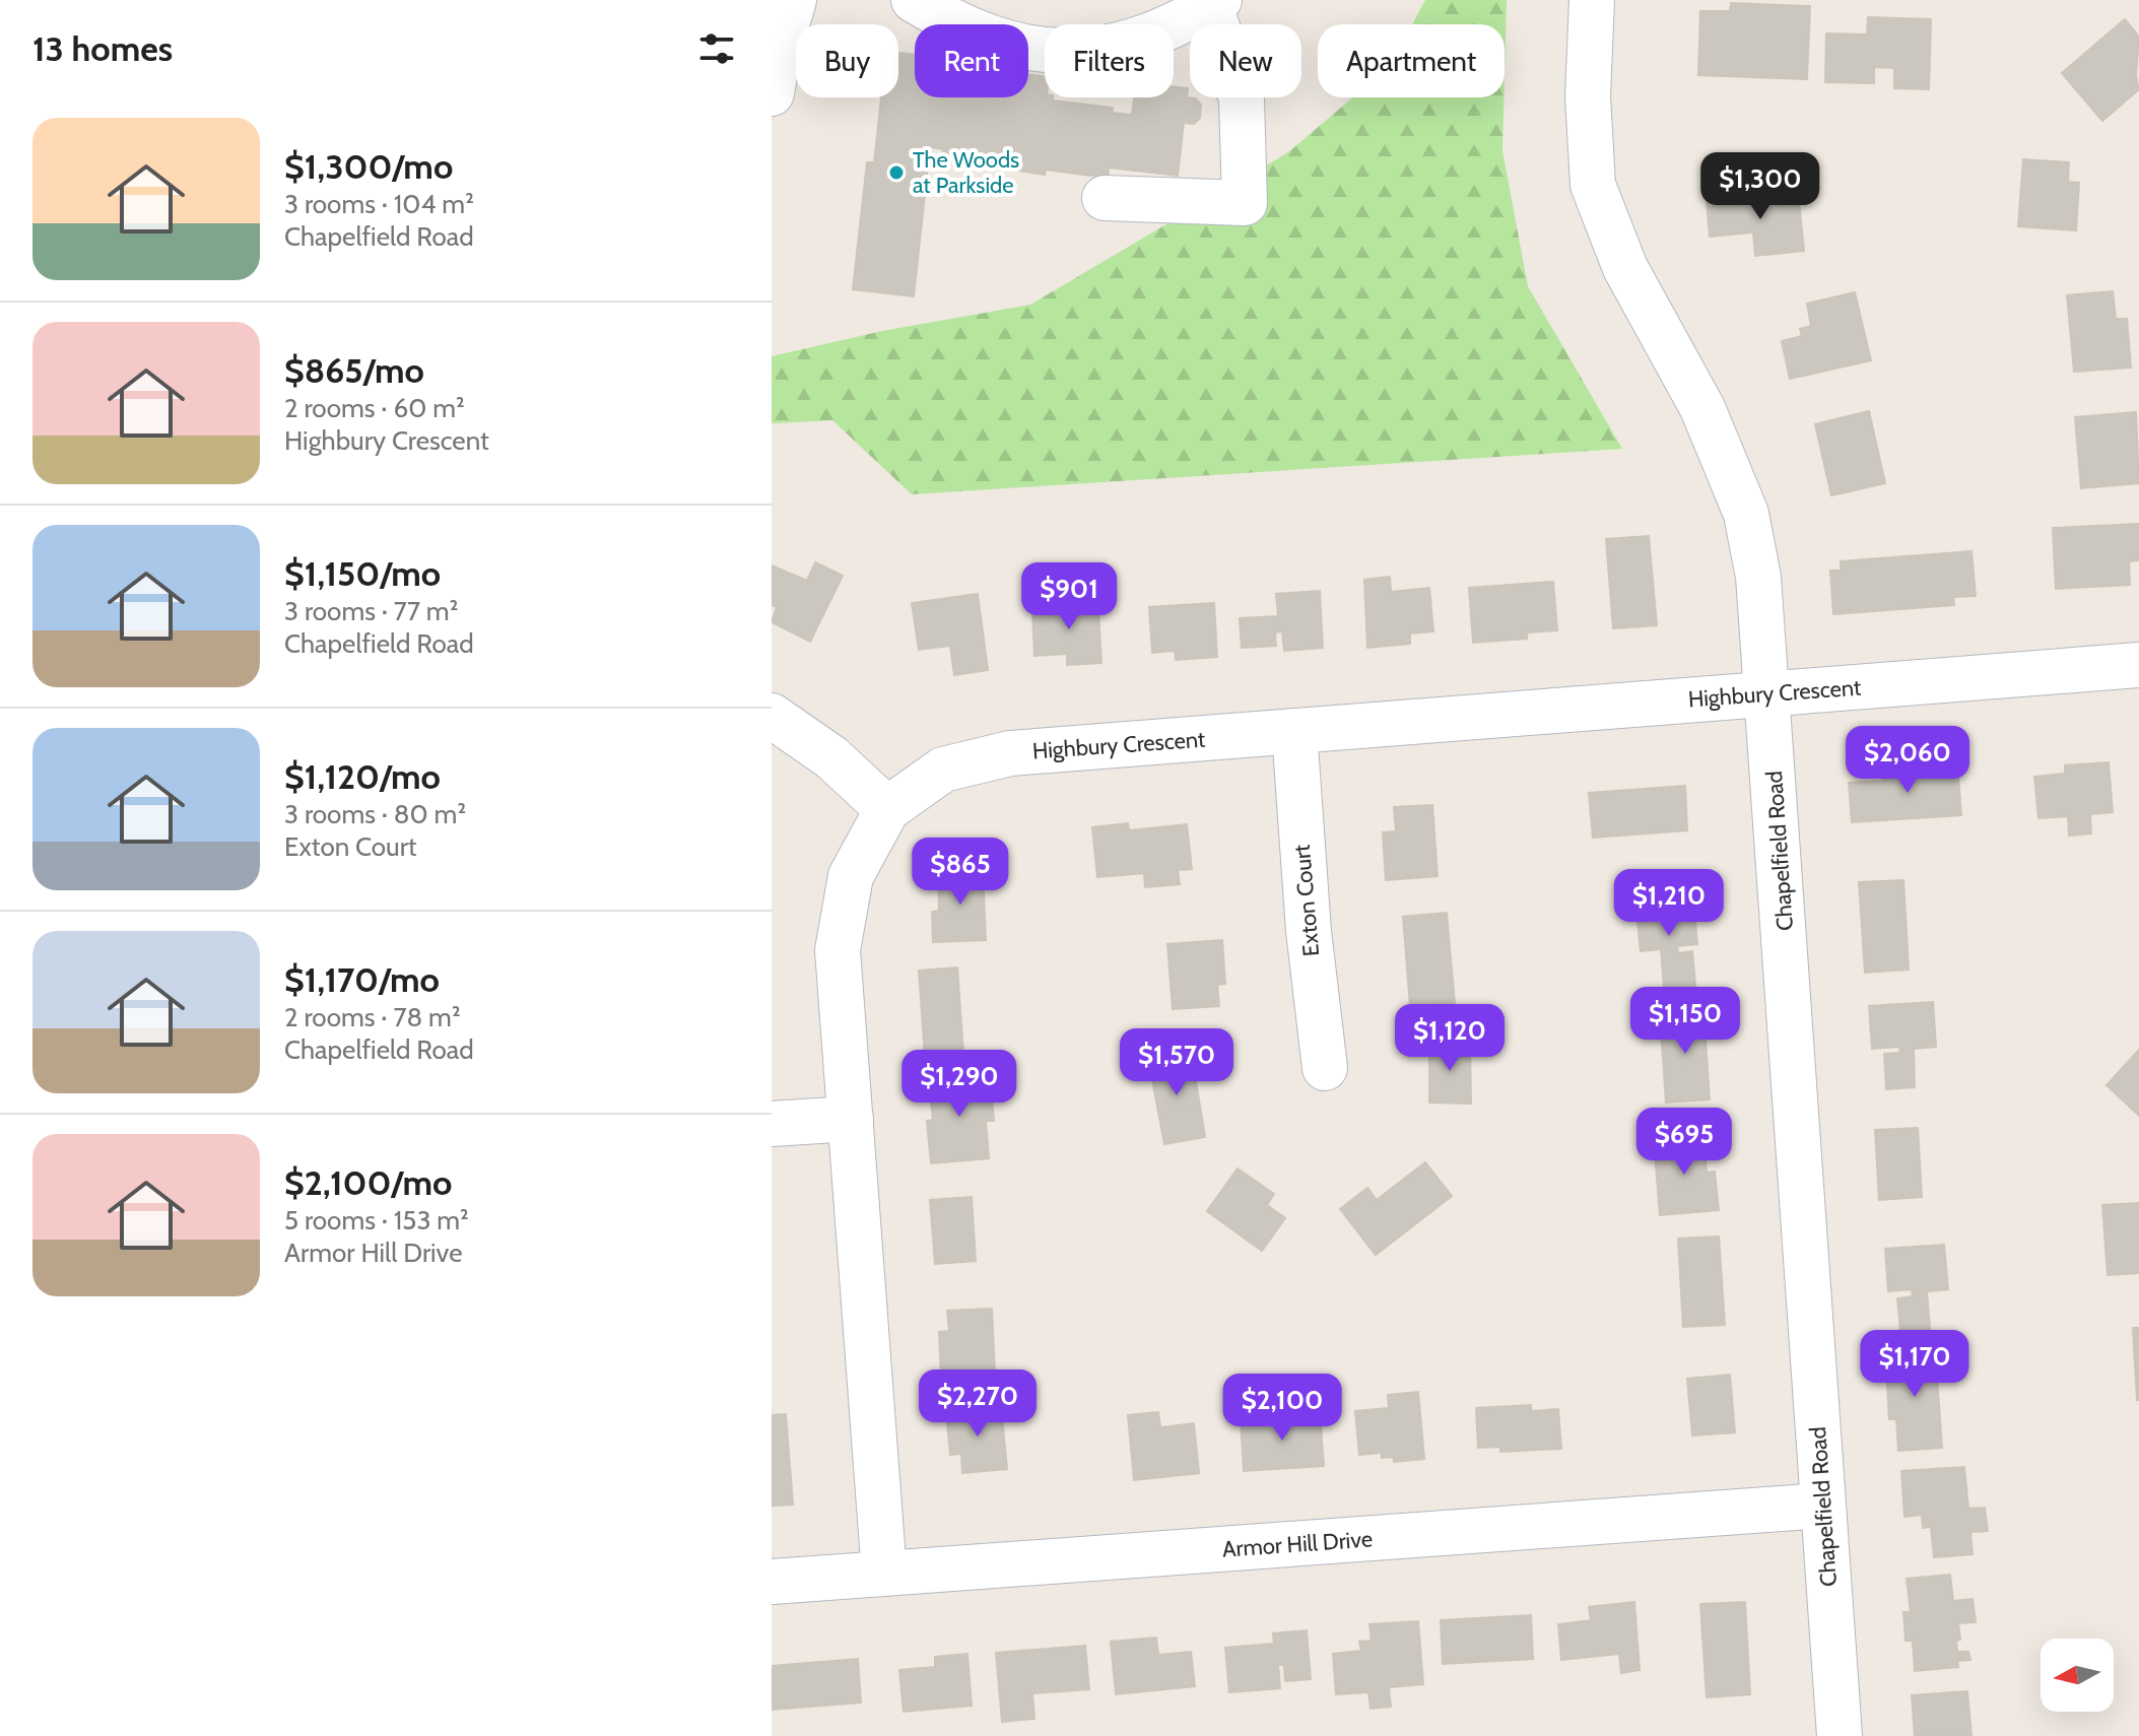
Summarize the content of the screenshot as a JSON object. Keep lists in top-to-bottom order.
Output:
{
  "streets": {
    "street": [
      "Highbury Crescent",
      "Chapelfield Road",
      "Exton Court",
      "Armor Hill Drive"
    ]
  },
  "crossings": [
    ["Highbury Crescent", "Chapelfield Road"],
    ["Highbury Crescent", "Exton Court"],
    ["Highbury Crescent", "Armor Hill Drive"],
    ["Chapelfield Road", "Armor Hill Drive"]
  ],
  "places": ["The Woods at Parkside"],
  "north": "left",
  "page": {
    "heading": "13 homes",
    "chip": [
      "Buy",
      "Rent",
      "Filters",
      "New",
      "Apartment"
    ],
    "list": [
      {
        "name": "$1,300/mo",
        "note": "3 rooms · 104 m² · Chapelfield Road"
      },
      {
        "name": "$865/mo",
        "note": "2 rooms · 60 m² · Highbury Crescent"
      },
      {
        "name": "$1,150/mo",
        "note": "3 rooms · 77 m² · Chapelfield Road"
      },
      {
        "name": "$1,120/mo",
        "note": "3 rooms · 80 m² · Exton Court"
      },
      {
        "name": "$1,170/mo",
        "note": "2 rooms · 78 m² · Chapelfield Road"
      },
      {
        "name": "$2,100/mo",
        "note": "5 rooms · 153 m² · Armor Hill Drive"
      }
    ],
    "price": [
      "$1,300",
      "$901",
      "$2,060",
      "$865",
      "$1,210",
      "$1,150",
      "$1,120",
      "$1,570",
      "$1,290",
      "$695",
      "$1,170",
      "$2,270",
      "$2,100"
    ]
  }
}
